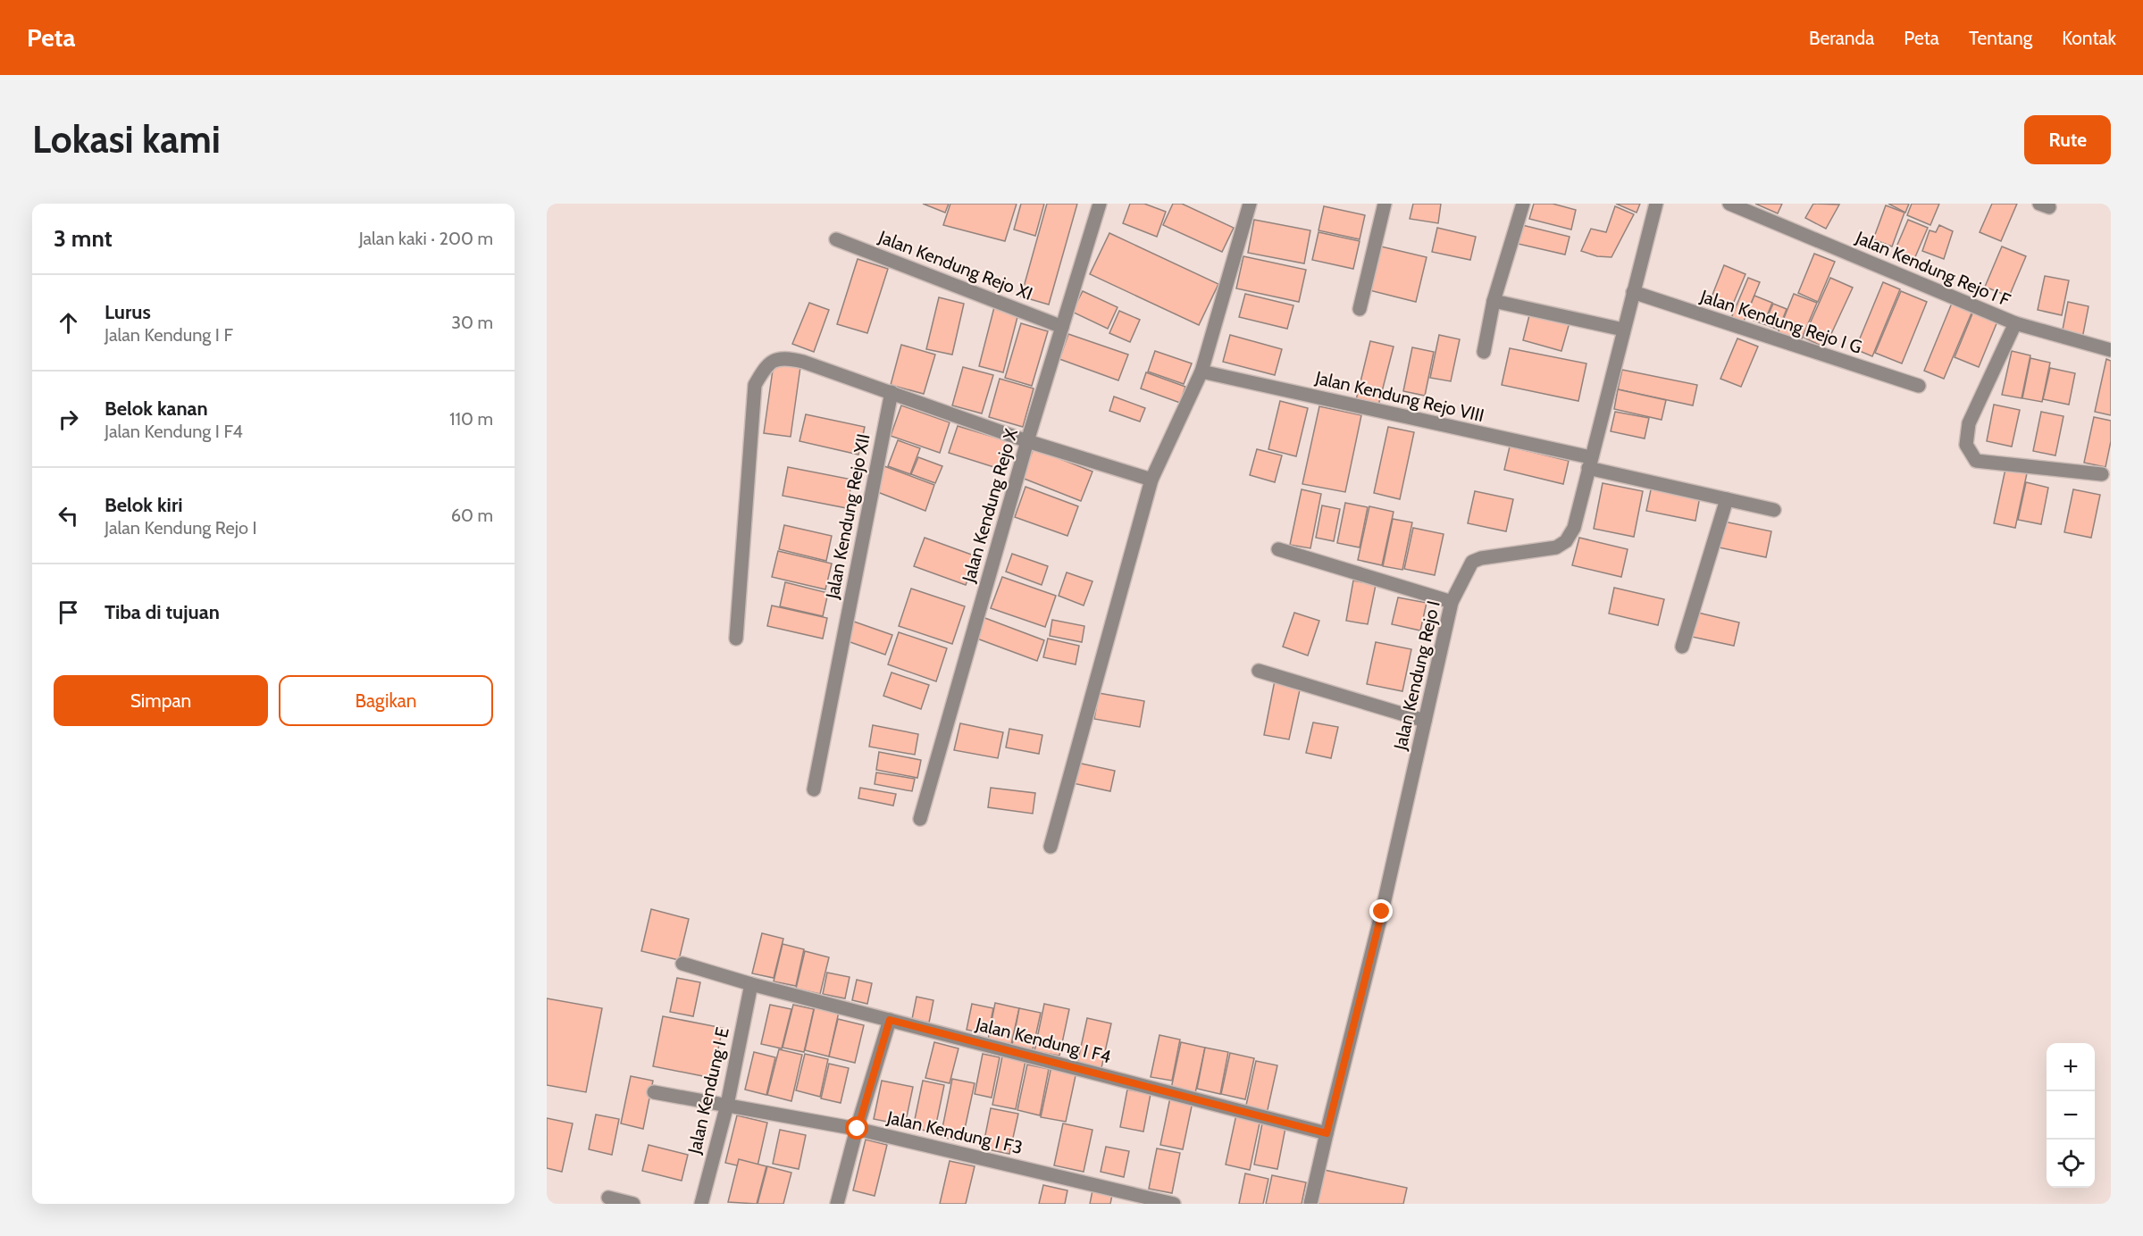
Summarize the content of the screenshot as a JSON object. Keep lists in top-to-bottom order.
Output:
{
  "streets": {
    "street": [
      "Jalan Kendung Rejo XI",
      "Jalan Kendung Rejo I F",
      "Jalan Kendung Rejo I G",
      "Jalan Kendung Rejo VIII",
      "Jalan Kendung Rejo X",
      "Jalan Kendung Rejo XII",
      "Jalan Kendung Rejo I",
      "Jalan Kendung I F4",
      "Jalan Kendung I E",
      "Jalan Kendung I F3"
    ]
  },
  "crossings": [
    ["Jalan Kendung Rejo XI", "Jalan Kendung Rejo X"],
    ["Jalan Kendung Rejo I G", "Jalan Kendung Rejo I"],
    ["Jalan Kendung Rejo VIII", "Jalan Kendung Rejo I"],
    ["Jalan Kendung Rejo I", "Jalan Kendung I F4"],
    ["Jalan Kendung I F4", "Jalan Kendung I E"],
    ["Jalan Kendung I E", "Jalan Kendung I F3"]
  ],
  "page": {
    "header": "Peta",
    "nav": [
      "Beranda",
      "Peta",
      "Tentang",
      "Kontak"
    ],
    "buttons": [
      "Rute",
      ["Simpan", "Bagikan"]
    ],
    "title": "Lokasi kami",
    "heading": ["3 mnt", "Jalan kaki · 200 m"],
    "list": [
      ["Lurus", "Jalan Kendung I F", "30 m"],
      ["Belok kanan", "Jalan Kendung I F4", "110 m"],
      ["Belok kiri", "Jalan Kendung Rejo I", "60 m"],
      "Tiba di tujuan"
    ],
    "map_buttons": ["+", "−"]
  }
}
